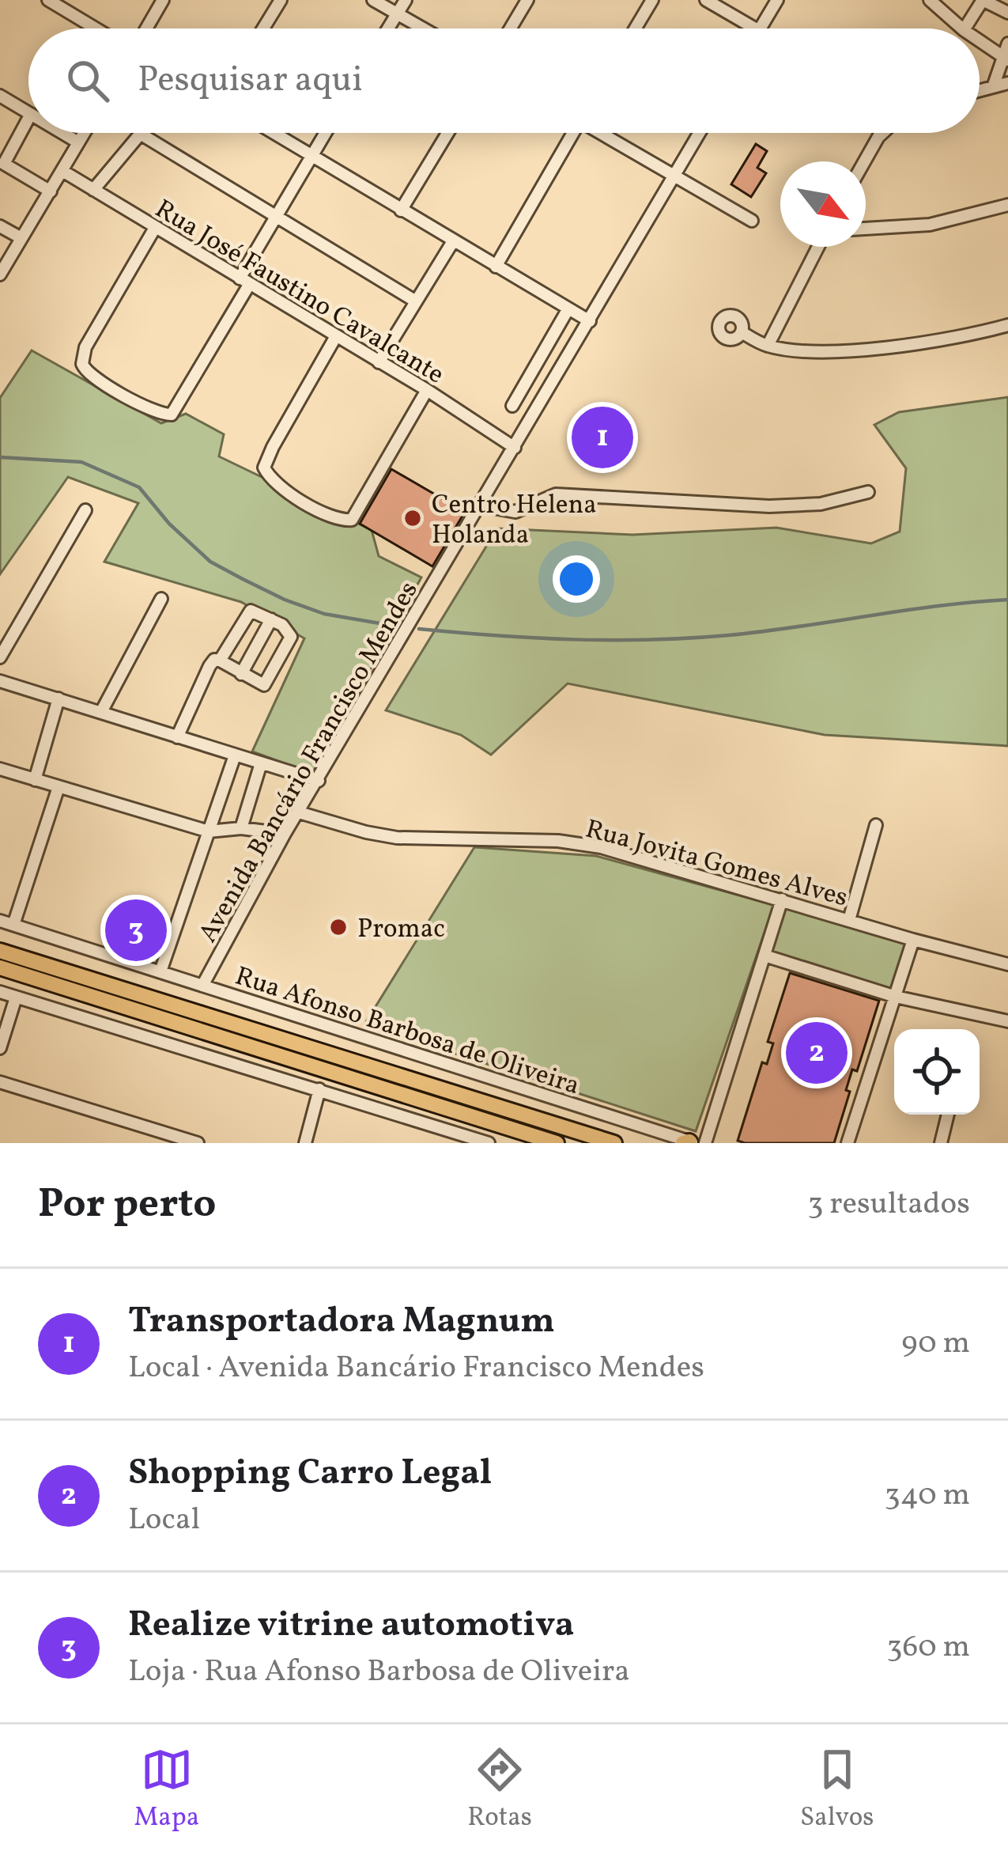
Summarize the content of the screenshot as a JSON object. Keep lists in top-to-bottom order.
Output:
{
  "streets": {
    "street": [
      "Rua José Faustino Cavalcante",
      "Avenida Bancário Francisco Mendes",
      "Rua Jovita Gomes Alves",
      "Rua Afonso Barbosa de Oliveira"
    ]
  },
  "crossings": [
    ["Rua José Faustino Cavalcante", "Avenida Bancário Francisco Mendes"],
    ["Avenida Bancário Francisco Mendes", "Rua Jovita Gomes Alves"],
    ["Avenida Bancário Francisco Mendes", "Rua Afonso Barbosa de Oliveira"]
  ],
  "places": ["Centro Helena Holanda", "Promac"],
  "north": "bottom right",
  "page": {
    "search": "Pesquisar aqui",
    "pins": ["1", "3", "2"],
    "heading": ["Por perto", "3 resultados"],
    "list": [
      {
        "mark": "1",
        "name": "Transportadora Magnum",
        "note": "Local · Avenida Bancário Francisco Mendes",
        "value": "90 m"
      },
      {
        "mark": "2",
        "name": "Shopping Carro Legal",
        "note": "Local",
        "value": "340 m"
      },
      {
        "mark": "3",
        "name": "Realize vitrine automotiva",
        "note": "Loja · Rua Afonso Barbosa de Oliveira",
        "value": "360 m"
      }
    ],
    "nav": ["Mapa", "Rotas", "Salvos"]
  }
}
